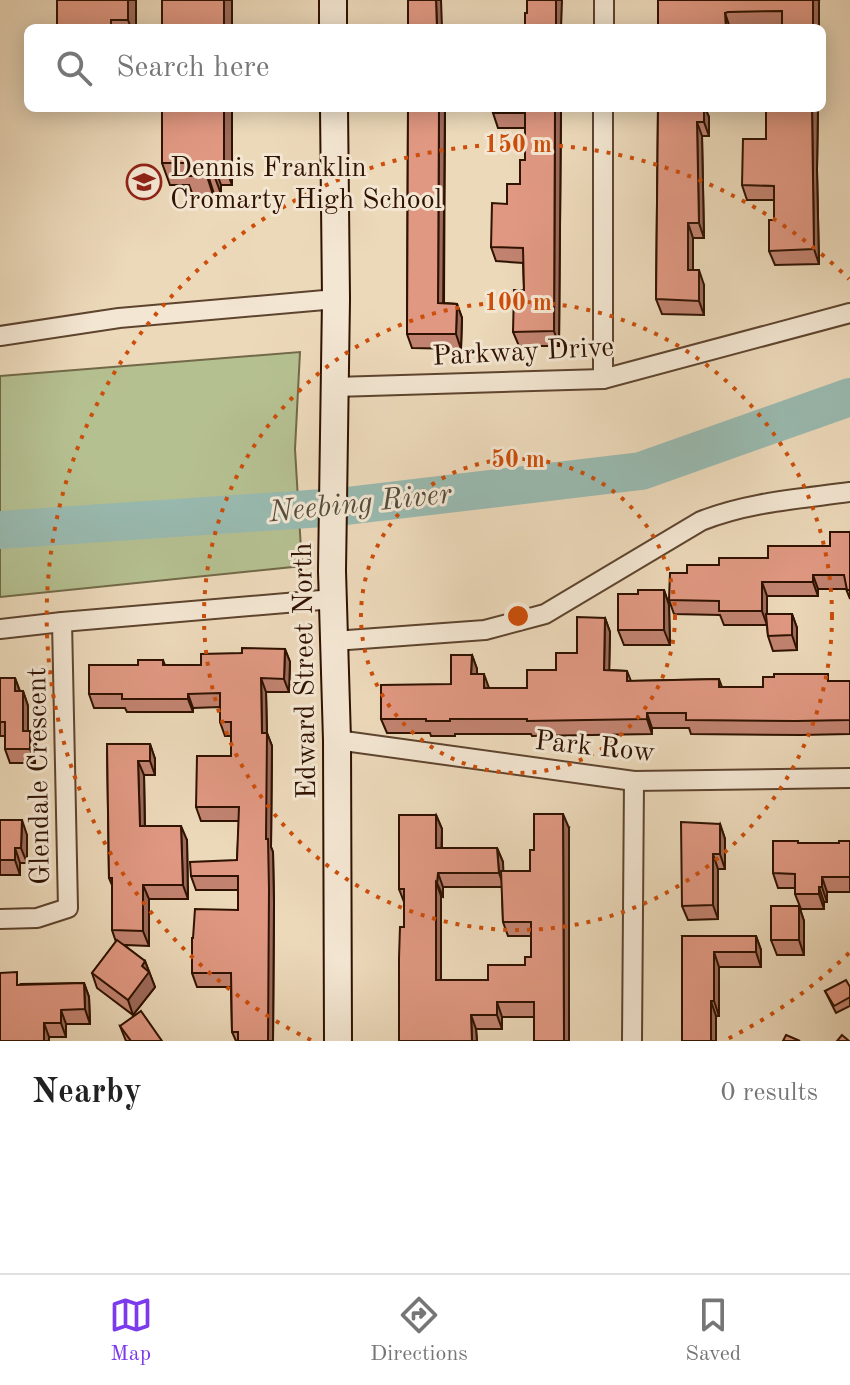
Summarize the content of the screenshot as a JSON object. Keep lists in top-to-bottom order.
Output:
{
  "streets": {
    "main road": ["Edward Street North"],
    "street": ["Parkway Drive", "Park Row", "Glendale Crescent"]
  },
  "crossings": [
    ["Parkway Drive", "Edward Street North"],
    ["Edward Street North", "Park Row"]
  ],
  "water": ["Neebing River"],
  "places": {
    "school or university": ["Dennis Franklin Cromarty High School"]
  },
  "page": {
    "search": "Search here",
    "heading": ["Nearby", "0 results"],
    "nav": ["Map", "Directions", "Saved"]
  },
  "rings": ["150 m", "100 m", "50 m"]
}
